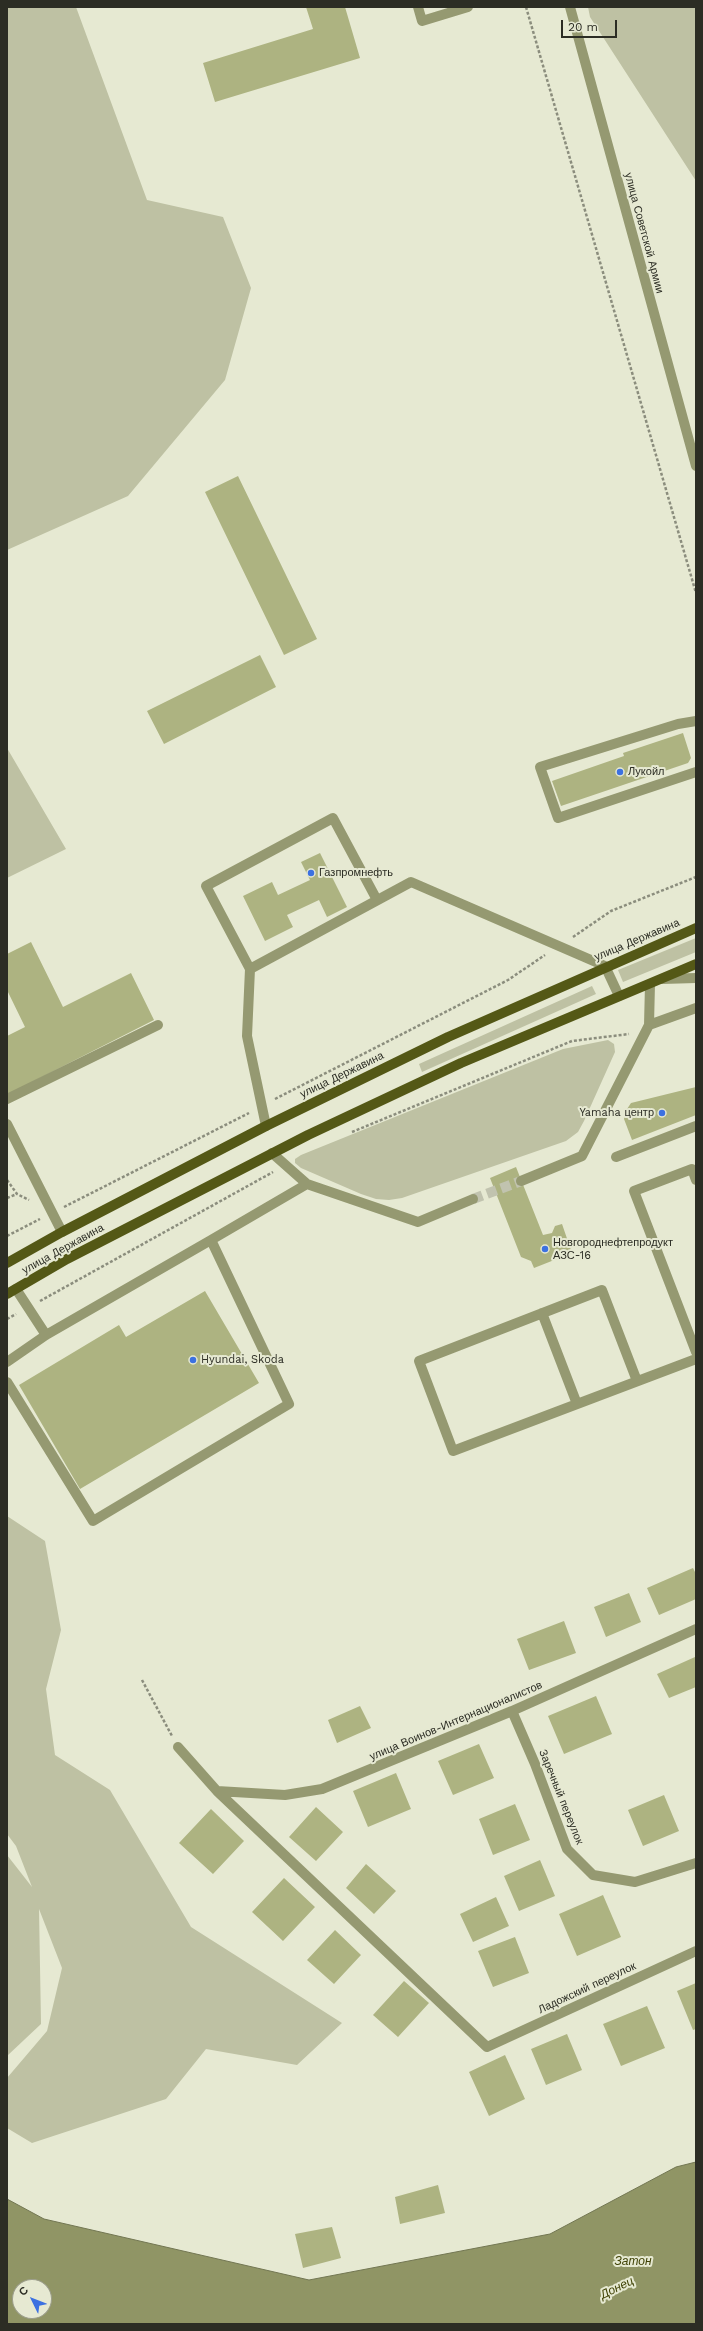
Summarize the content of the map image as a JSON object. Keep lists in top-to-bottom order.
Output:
{
  "streets": {
    "main road": ["улица Державина"],
    "street": [
      "улица Советской Армии",
      "улица Воинов-Интернационалистов",
      "Заречный переулок",
      "Ладожский переулок"
    ]
  },
  "crossings": [
    ["улица Воинов-Интернационалистов", "Заречный переулок"],
    ["улица Воинов-Интернационалистов", "Ладожский переулок"]
  ],
  "water": ["Затон", "Донец"],
  "places": [
    "Лукойл",
    "Газпромнефть",
    "Yamaha центр",
    "Новгороднефтепродукт АЗС-16",
    "Hyundai, Skoda"
  ],
  "scale_bar": "20 m",
  "north": "top left"
}
